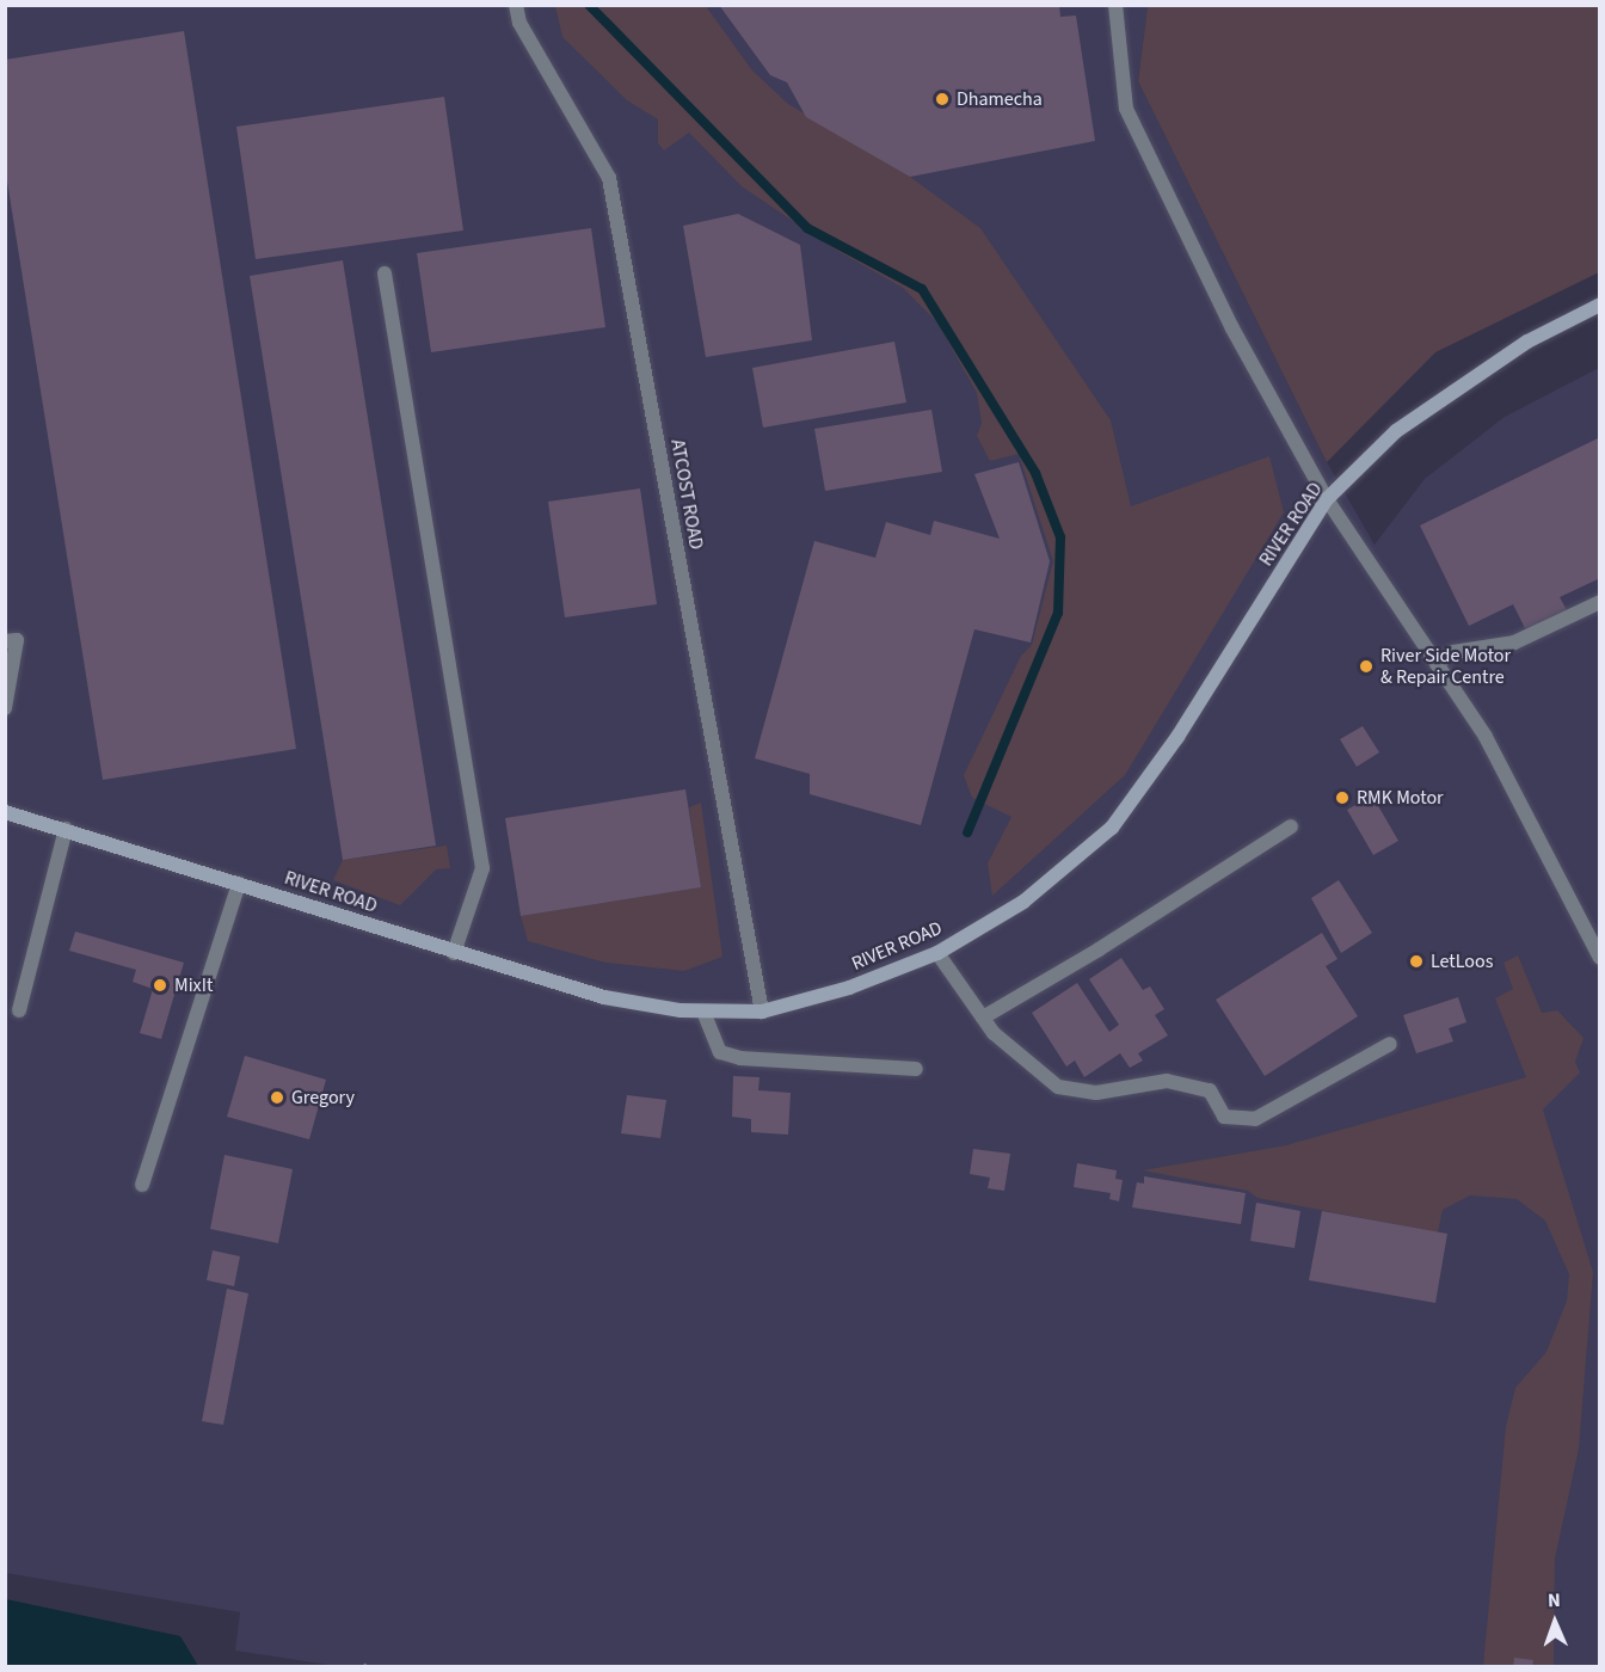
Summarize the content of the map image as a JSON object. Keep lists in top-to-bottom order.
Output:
{
  "streets": {
    "street": ["ATCOST ROAD", "RIVER ROAD"]
  },
  "crossings": [
    ["ATCOST ROAD", "RIVER ROAD"]
  ],
  "places": [
    "Dhamecha",
    "River Side Motor & Repair Centre",
    "RMK Motor",
    "LetLoos",
    "MixIt",
    "Gregory"
  ],
  "north": "top"
}
